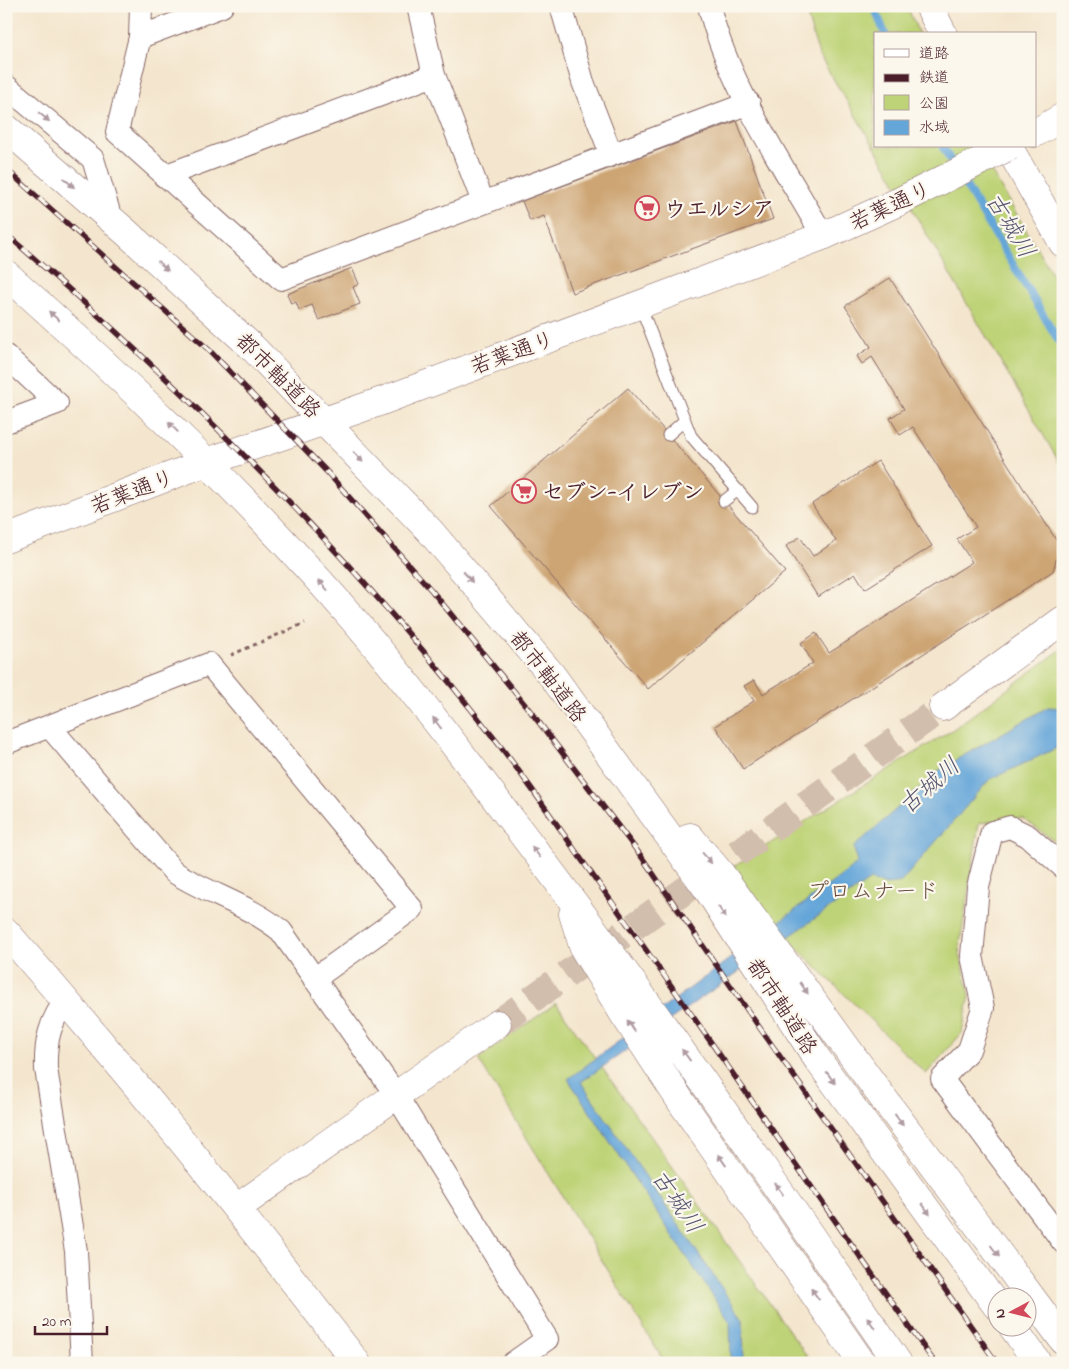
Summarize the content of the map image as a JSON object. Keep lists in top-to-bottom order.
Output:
{
  "streets": {
    "main road": ["若葉通り", "都市軸道路"]
  },
  "crossings": [
    ["若葉通り", "都市軸道路"]
  ],
  "water": ["古城川"],
  "parks": ["プロムナード"],
  "places": {
    "supermarket": ["ウエルシア", "セブン-イレブン"]
  },
  "legend": [
    "道路",
    "鉄道",
    "公園",
    "水域"
  ],
  "scale_bar": "20 m",
  "north": "left"
}
